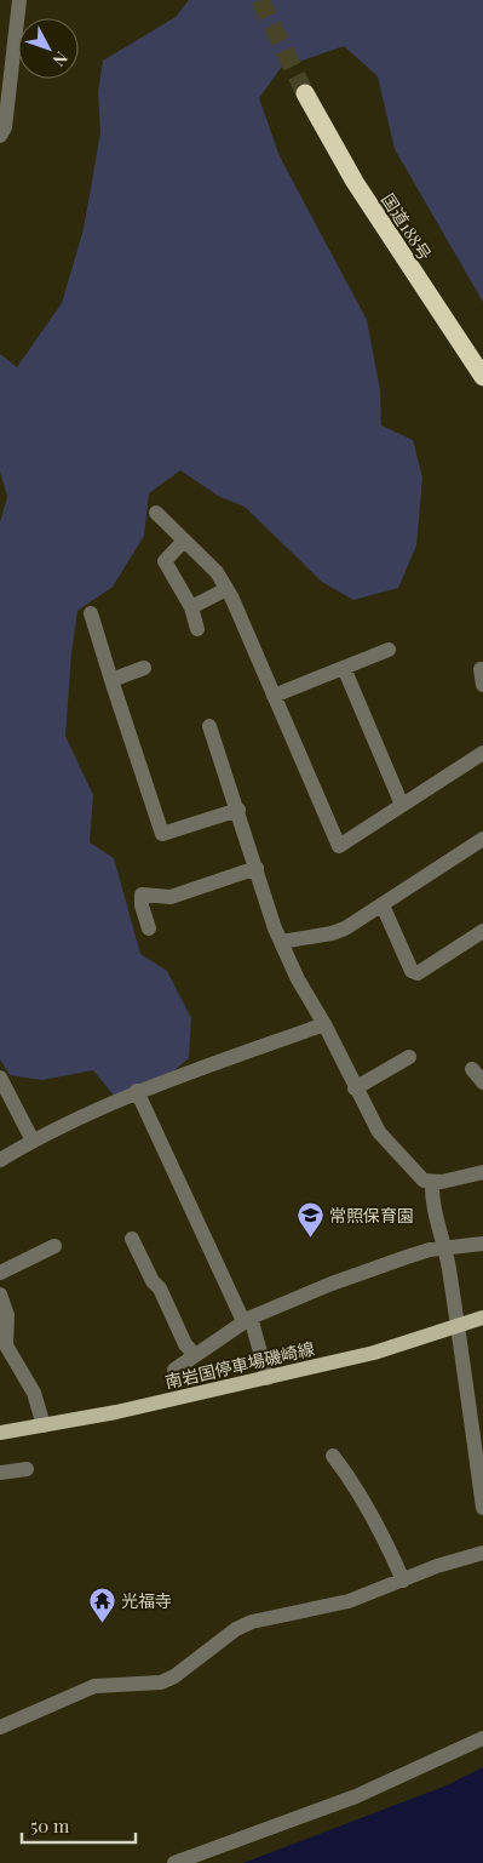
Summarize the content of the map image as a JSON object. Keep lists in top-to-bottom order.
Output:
{
  "streets": {
    "highway": ["国道188号"],
    "main road": ["南岩国停車場磯崎線"]
  },
  "places": {
    "school or university": ["常照保育園"],
    "temple": ["光福寺"]
  },
  "scale_bar": "50 m",
  "north": "bottom right"
}
